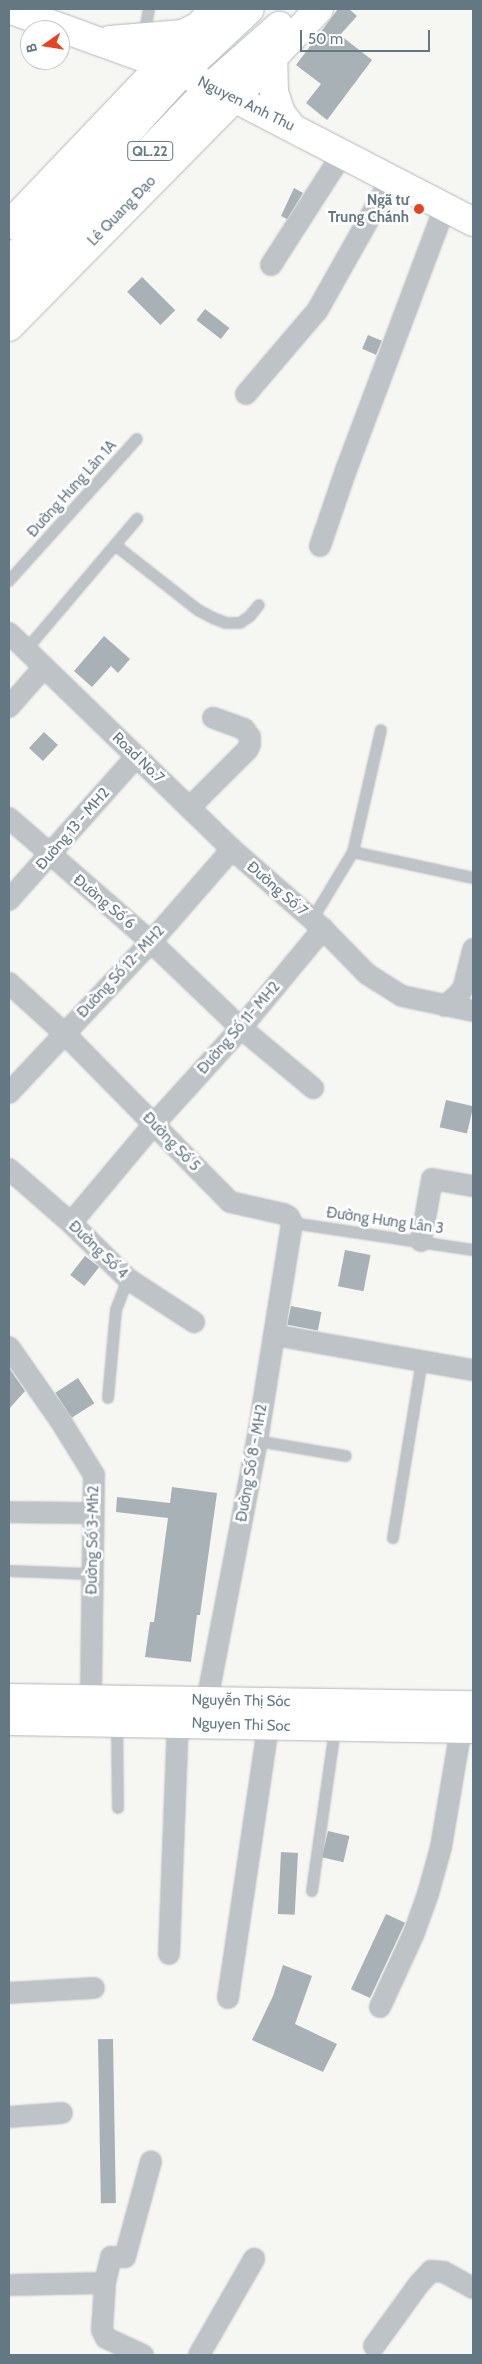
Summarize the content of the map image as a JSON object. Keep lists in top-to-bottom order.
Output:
{
  "streets": {
    "main road": [
      "Nguyen Anh Thu",
      "QL.22",
      "Lê Quang Đạo",
      "Nguyễn Thị Sóc",
      "Nguyen Thi Soc"
    ],
    "street": [
      "Road No.7",
      "Đường 13 - MH2",
      "Đường Số 7",
      "Đường Số 6",
      "Đường Số 12- MH2",
      "Đường Số 11- MH2",
      "Đường Số 5",
      "Đường Số 4",
      "Đường Số 8 - MH2",
      "Đường Số 3-Mh2"
    ],
    "lane": ["Đường Hưng Lân 1A", "Đường Hưng Lân 3"]
  },
  "crossings": [
    ["Nguyen Anh Thu", "QL.22"],
    ["Nguyen Anh Thu", "Lê Quang Đạo"],
    ["Road No.7", "Đường 13 - MH2"],
    ["Road No.7", "Đường Số 7"],
    ["Road No.7", "Đường Số 12- MH2"],
    ["Đường 13 - MH2", "Đường Số 6"],
    ["Đường Số 7", "Đường Số 12- MH2"],
    ["Đường Số 7", "Đường Số 11- MH2"],
    ["Đường Số 6", "Đường Số 12- MH2"],
    ["Đường Số 6", "Đường Số 11- MH2"],
    ["Đường Số 12- MH2", "Đường Số 5"],
    ["Đường Số 11- MH2", "Đường Số 5"],
    ["Đường Số 5", "Đường Hưng Lân 3"],
    ["Đường Số 5", "Đường Số 8 - MH2"],
    ["Đường Hưng Lân 3", "Đường Số 8 - MH2"],
    ["Đường Số 8 - MH2", "Nguyễn Thị Sóc"],
    ["Đường Số 3-Mh2", "Nguyễn Thị Sóc"],
    ["Nguyễn Thị Sóc", "Nguyen Thi Soc"]
  ],
  "places": ["Ngã tư Trung Chánh"],
  "scale_bar": "50 m",
  "north": "left"
}
